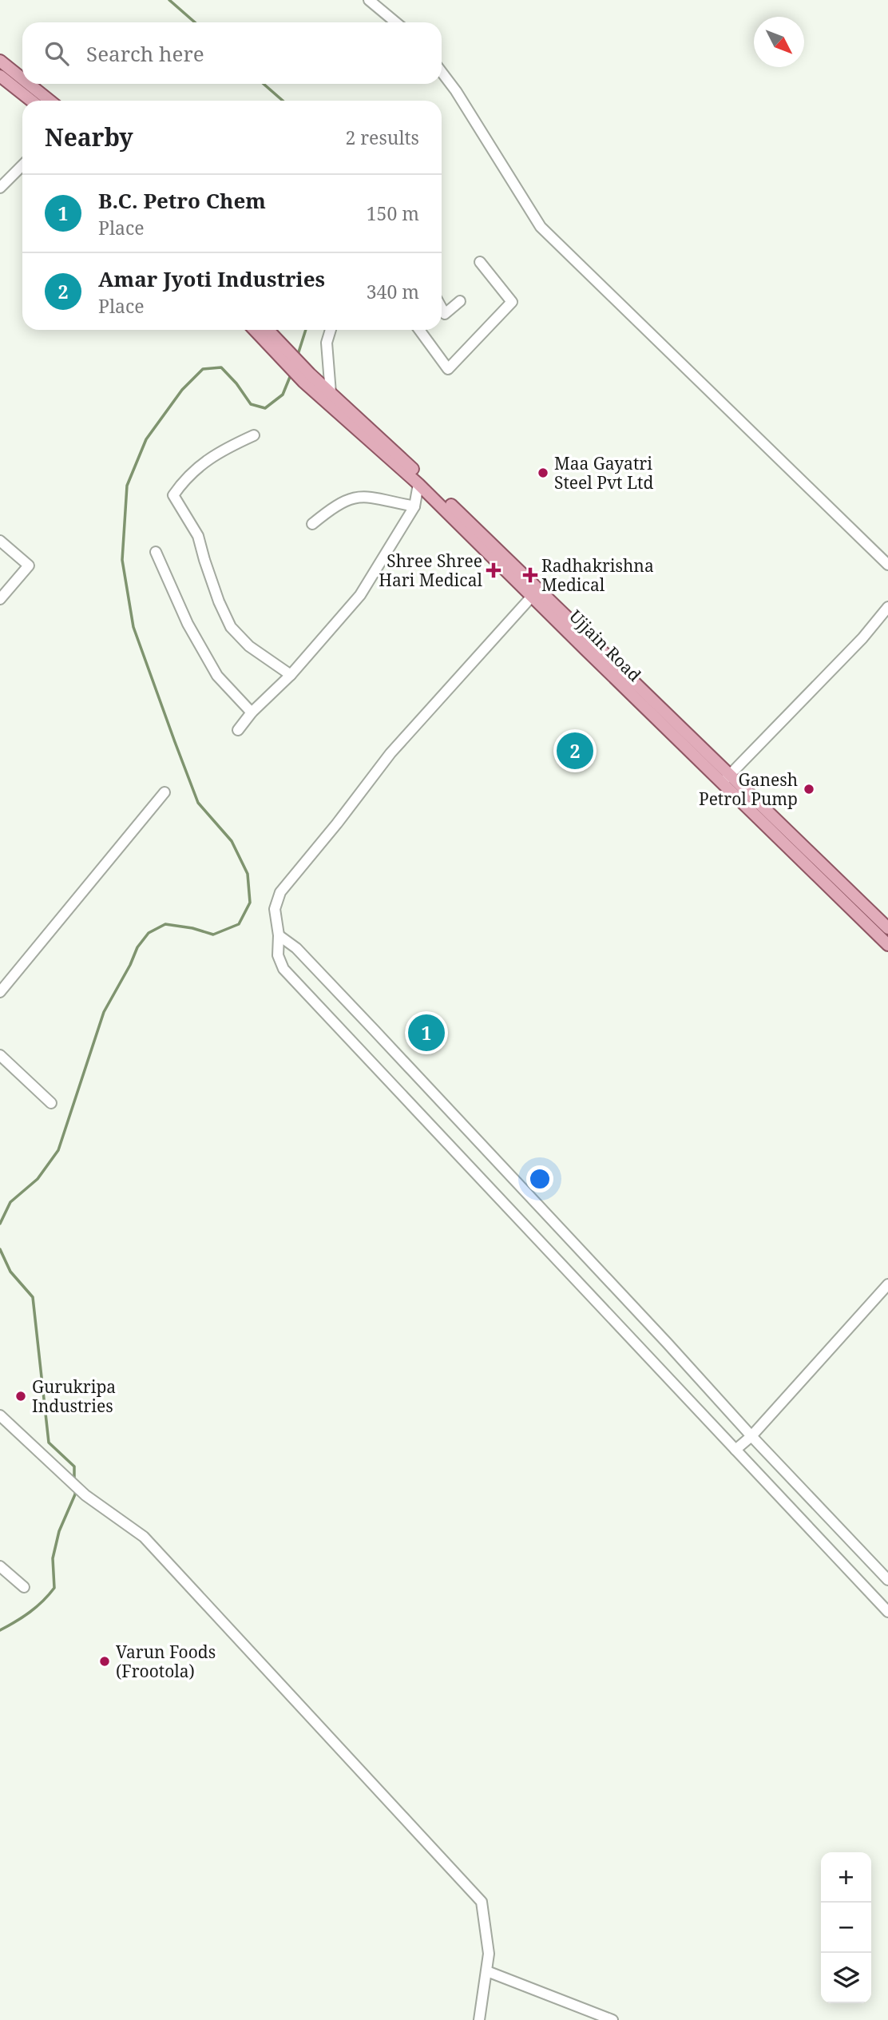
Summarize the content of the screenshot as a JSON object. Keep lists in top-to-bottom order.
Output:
{
  "streets": {
    "main road": ["Ujjain Road"]
  },
  "places": {
    "other": [
      "Maa Gayatri Steel Pvt Ltd",
      "Ganesh Petrol Pump",
      "Gurukripa Industries",
      "Varun Foods (Frootola)"
    ],
    "health": ["Shree Shree Hari Medical", "Radhakrishna Medical"]
  },
  "north": "bottom right",
  "page": {
    "search": "Search here",
    "heading": ["Nearby", "2 results"],
    "list": [
      {
        "mark": "1",
        "name": "B.C. Petro Chem",
        "note": "Place",
        "value": "150 m"
      },
      {
        "mark": "2",
        "name": "Amar Jyoti Industries",
        "note": "Place",
        "value": "340 m"
      }
    ],
    "pins": ["2", "1"],
    "map_buttons": ["+", "−"]
  }
}
